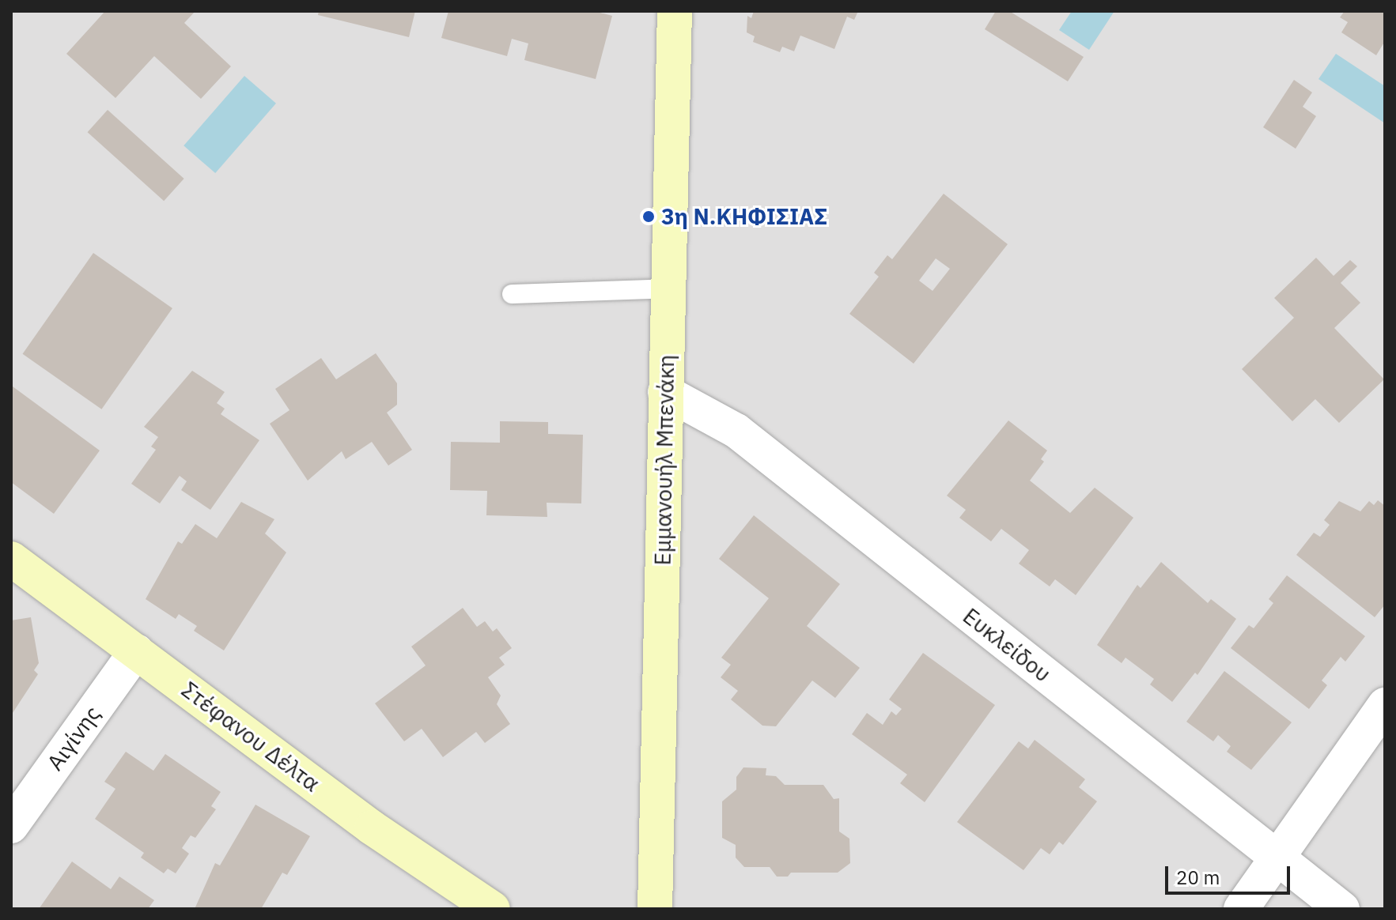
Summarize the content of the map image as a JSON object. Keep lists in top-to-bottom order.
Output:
{
  "streets": {
    "main road": ["Εμμανουήλ Μπενάκη", "Στέφανου Δέλτα"],
    "street": ["Ευκλείδου", "Αιγίνης"]
  },
  "crossings": [
    ["Εμμανουήλ Μπενάκη", "Ευκλείδου"],
    ["Στέφανου Δέλτα", "Αιγίνης"]
  ],
  "places": ["3η Ν.ΚΗΦΙΣΙΑΣ"],
  "scale_bar": "20 m"
}
